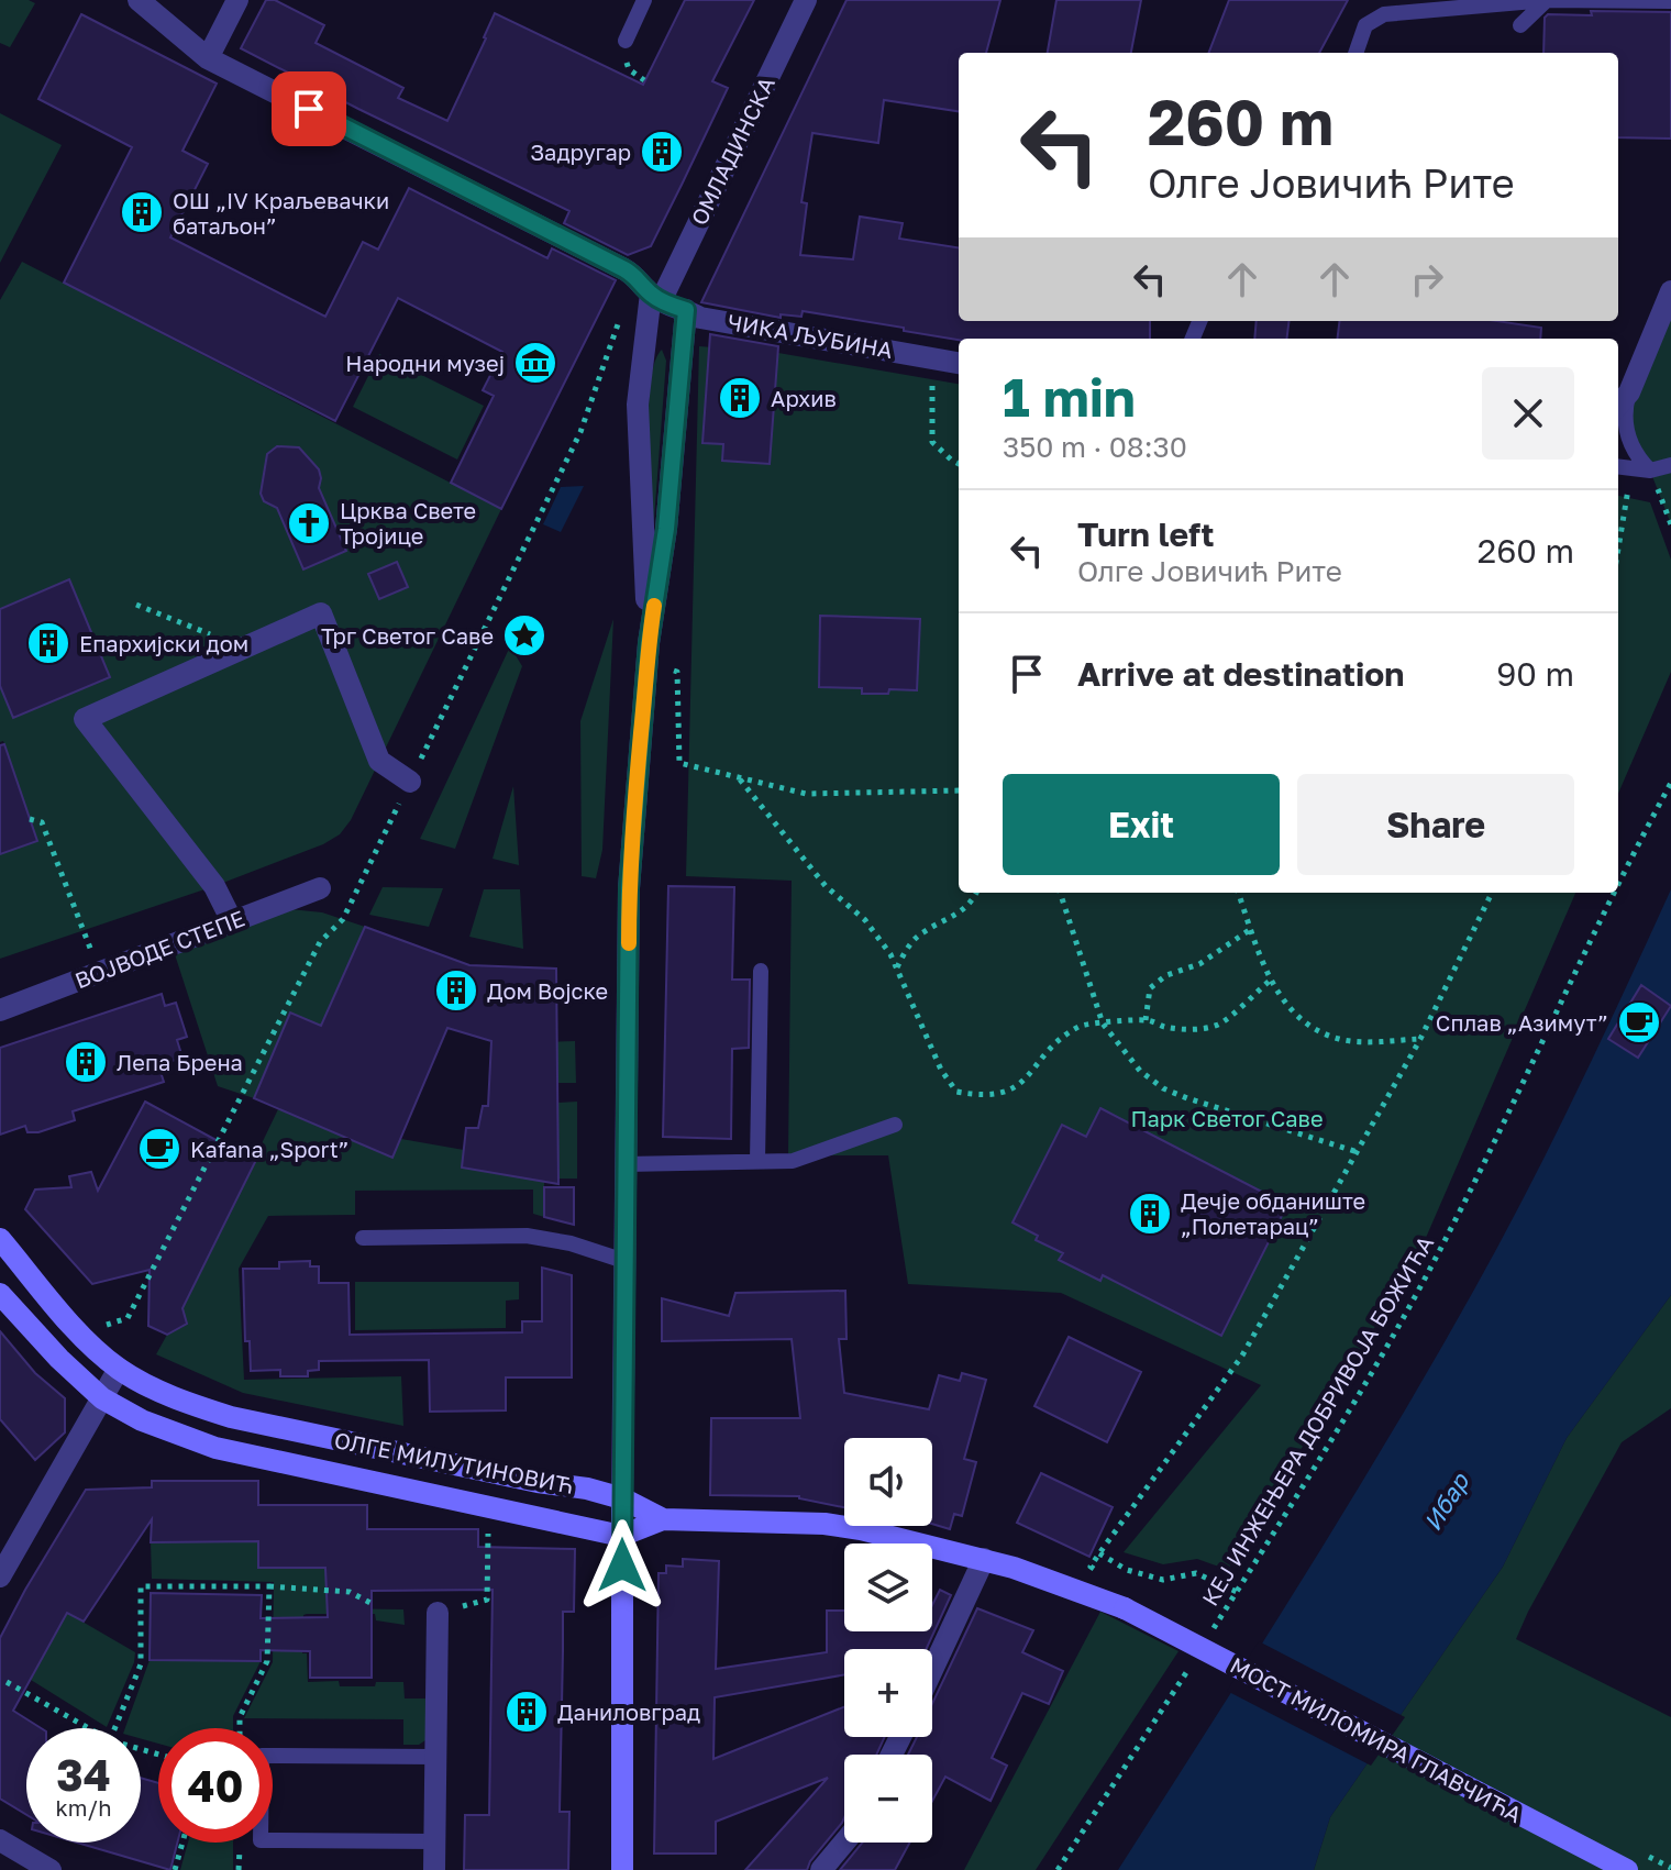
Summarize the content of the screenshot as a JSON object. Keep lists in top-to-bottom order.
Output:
{
  "streets": {
    "street": [
      "ОМЛАДИНСКА",
      "ЧИКА ЉУБИНА",
      "ВОЈВОДЕ СТЕПЕ",
      "ОЛГЕ МИЛУТИНОВИЋ",
      "МОСТ МИЛОМИРА ГЛАВЧИЋА"
    ],
    "path": ["КЕЈ ИНЖЕЊЕРА ДОБРИВОЈА БОЖИЋА"]
  },
  "crossings": [
    ["ОМЛАДИНСКА", "ЧИКА ЉУБИНА"],
    ["ОЛГЕ МИЛУТИНОВИЋ", "МОСТ МИЛОМИРА ГЛАВЧИЋА"]
  ],
  "water": ["Ибар"],
  "parks": ["Парк Светог Саве"],
  "places": {
    "building": [
      "Задругар",
      "ОШ „IV Краљевачки батаљон”",
      "Архив",
      "Епархијски дом",
      "Дом Војске",
      "Лепа Брена",
      "Дечје обданиште „Полетарац”",
      "Даниловград"
    ],
    "museum": ["Народни музеј"],
    "church": ["Црква Свете Тројице"],
    "place": ["Трг Светог Саве"],
    "cafe": ["Сплав „Азимут”", "Kafana „Sport”"]
  },
  "page": {
    "turn": ["260 m", "Олге Јовичић Рите"],
    "heading": ["1 min", "350 m · 08:30"],
    "list": [
      {
        "name": "Turn left",
        "note": "Олге Јовичић Рите",
        "value": "260 m"
      },
      {
        "name": "Arrive at destination",
        "value": "90 m"
      }
    ],
    "buttons": ["Exit", "Share"],
    "map_buttons": ["+", "−"],
    "speed": "34 km/h",
    "limit": "40"
  }
}
